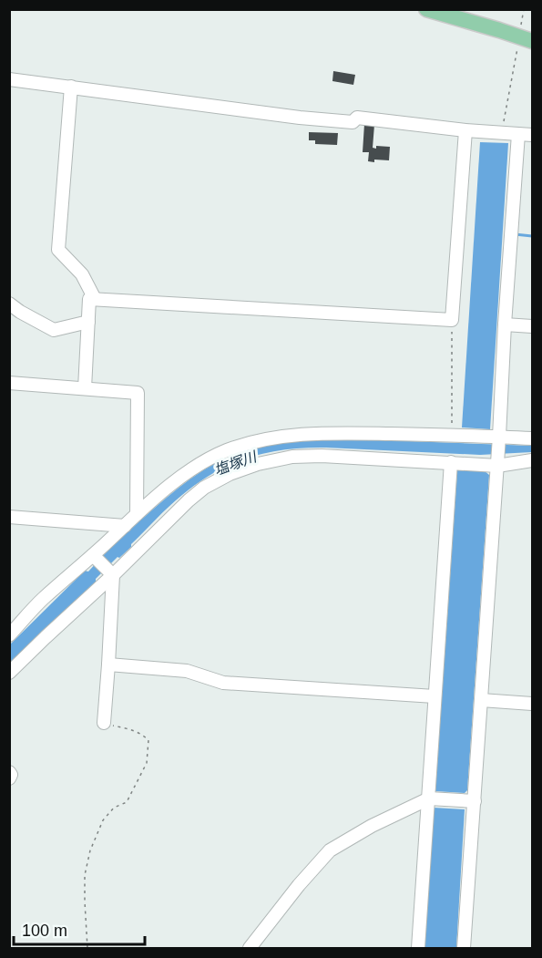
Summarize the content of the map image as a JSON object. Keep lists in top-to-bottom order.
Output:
{
  "water": ["塩塚川"],
  "scale_bar": "100 m"
}
